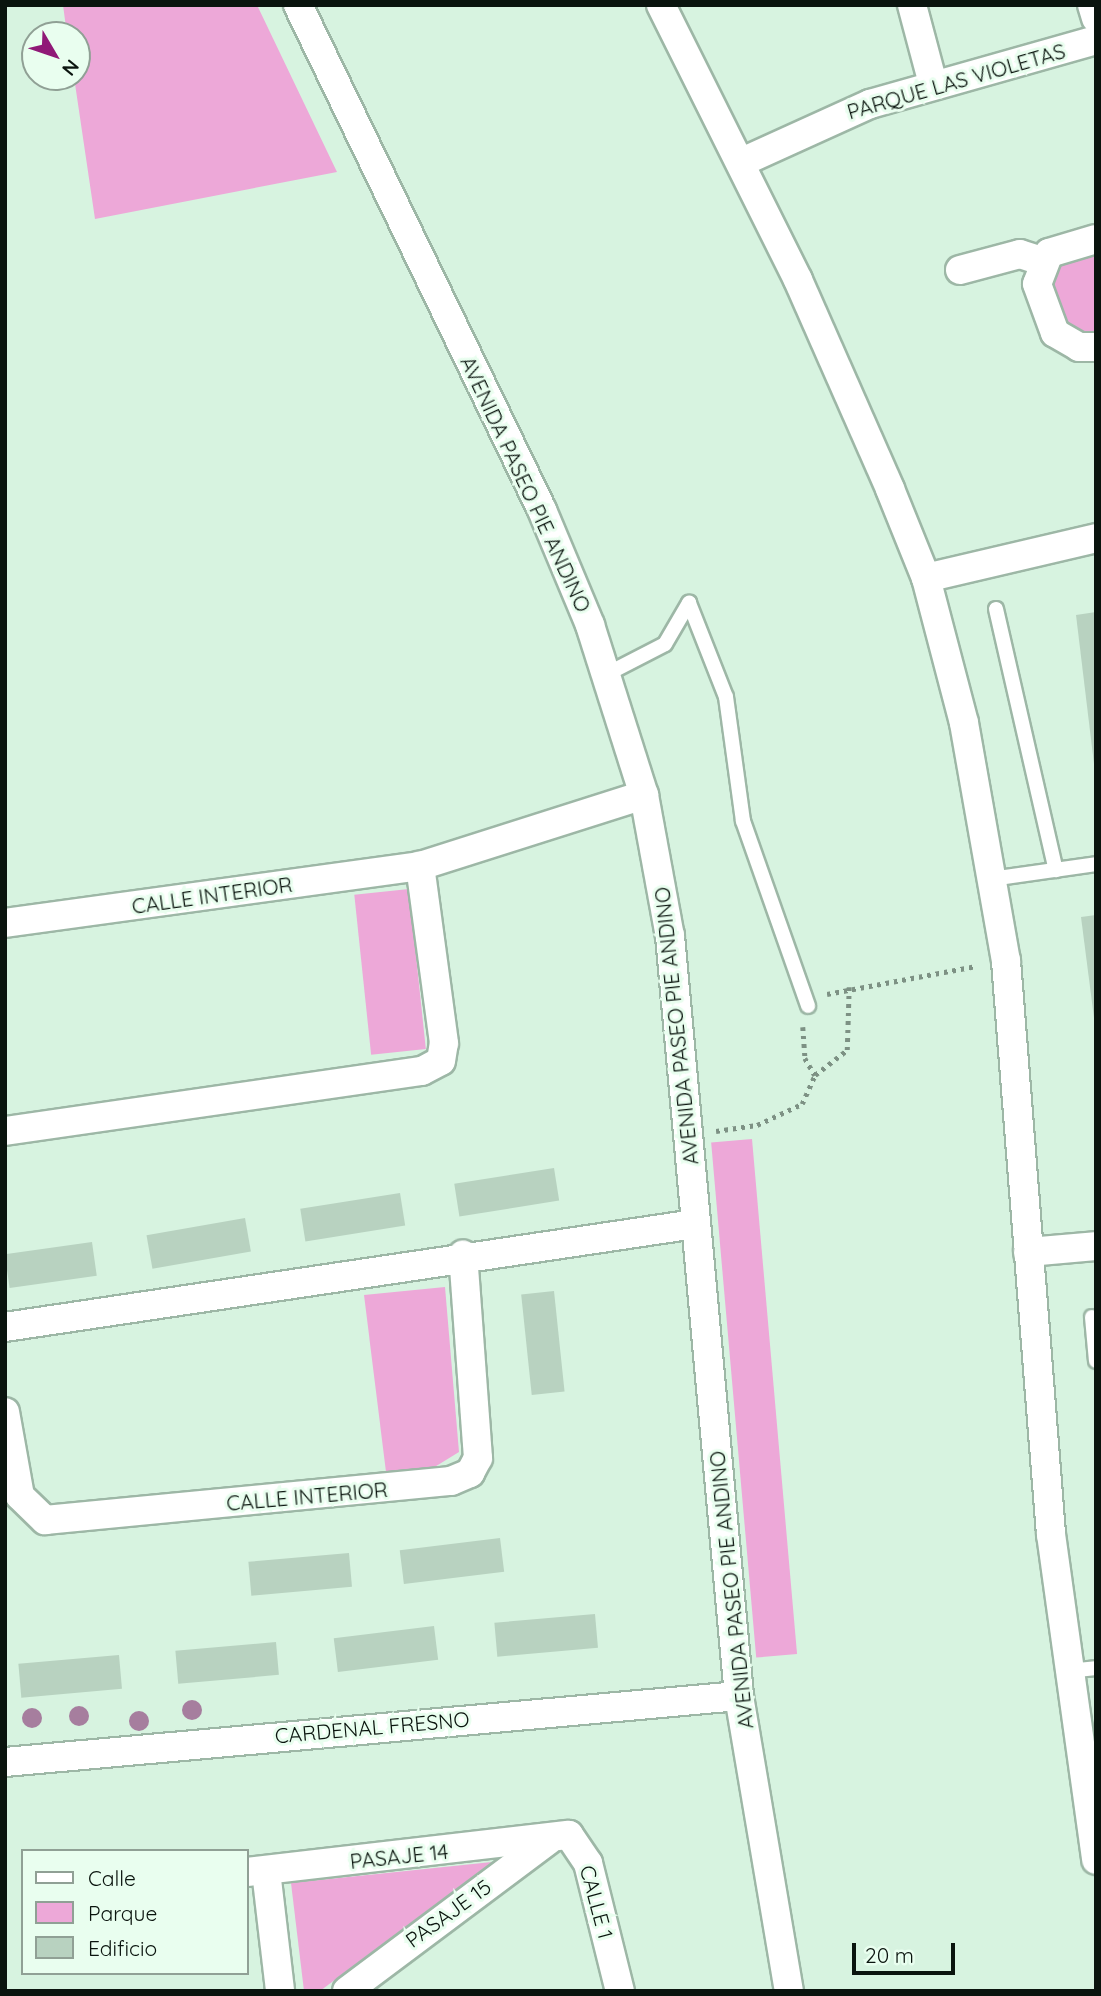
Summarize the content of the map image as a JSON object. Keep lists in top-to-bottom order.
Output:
{
  "streets": {
    "street": [
      "PARQUE LAS VIOLETAS",
      "AVENIDA PASEO PIE ANDINO",
      "CALLE INTERIOR",
      "CARDENAL FRESNO",
      "PASAJE 14",
      "CALLE 1",
      "PASAJE 15"
    ]
  },
  "crossings": [
    ["AVENIDA PASEO PIE ANDINO", "CALLE INTERIOR"],
    ["AVENIDA PASEO PIE ANDINO", "CARDENAL FRESNO"],
    ["PASAJE 14", "CALLE 1"],
    ["PASAJE 14", "PASAJE 15"],
    ["CALLE 1", "PASAJE 15"]
  ],
  "legend": ["Calle", "Parque", "Edificio"],
  "scale_bar": "20 m",
  "north": "bottom right"
}
